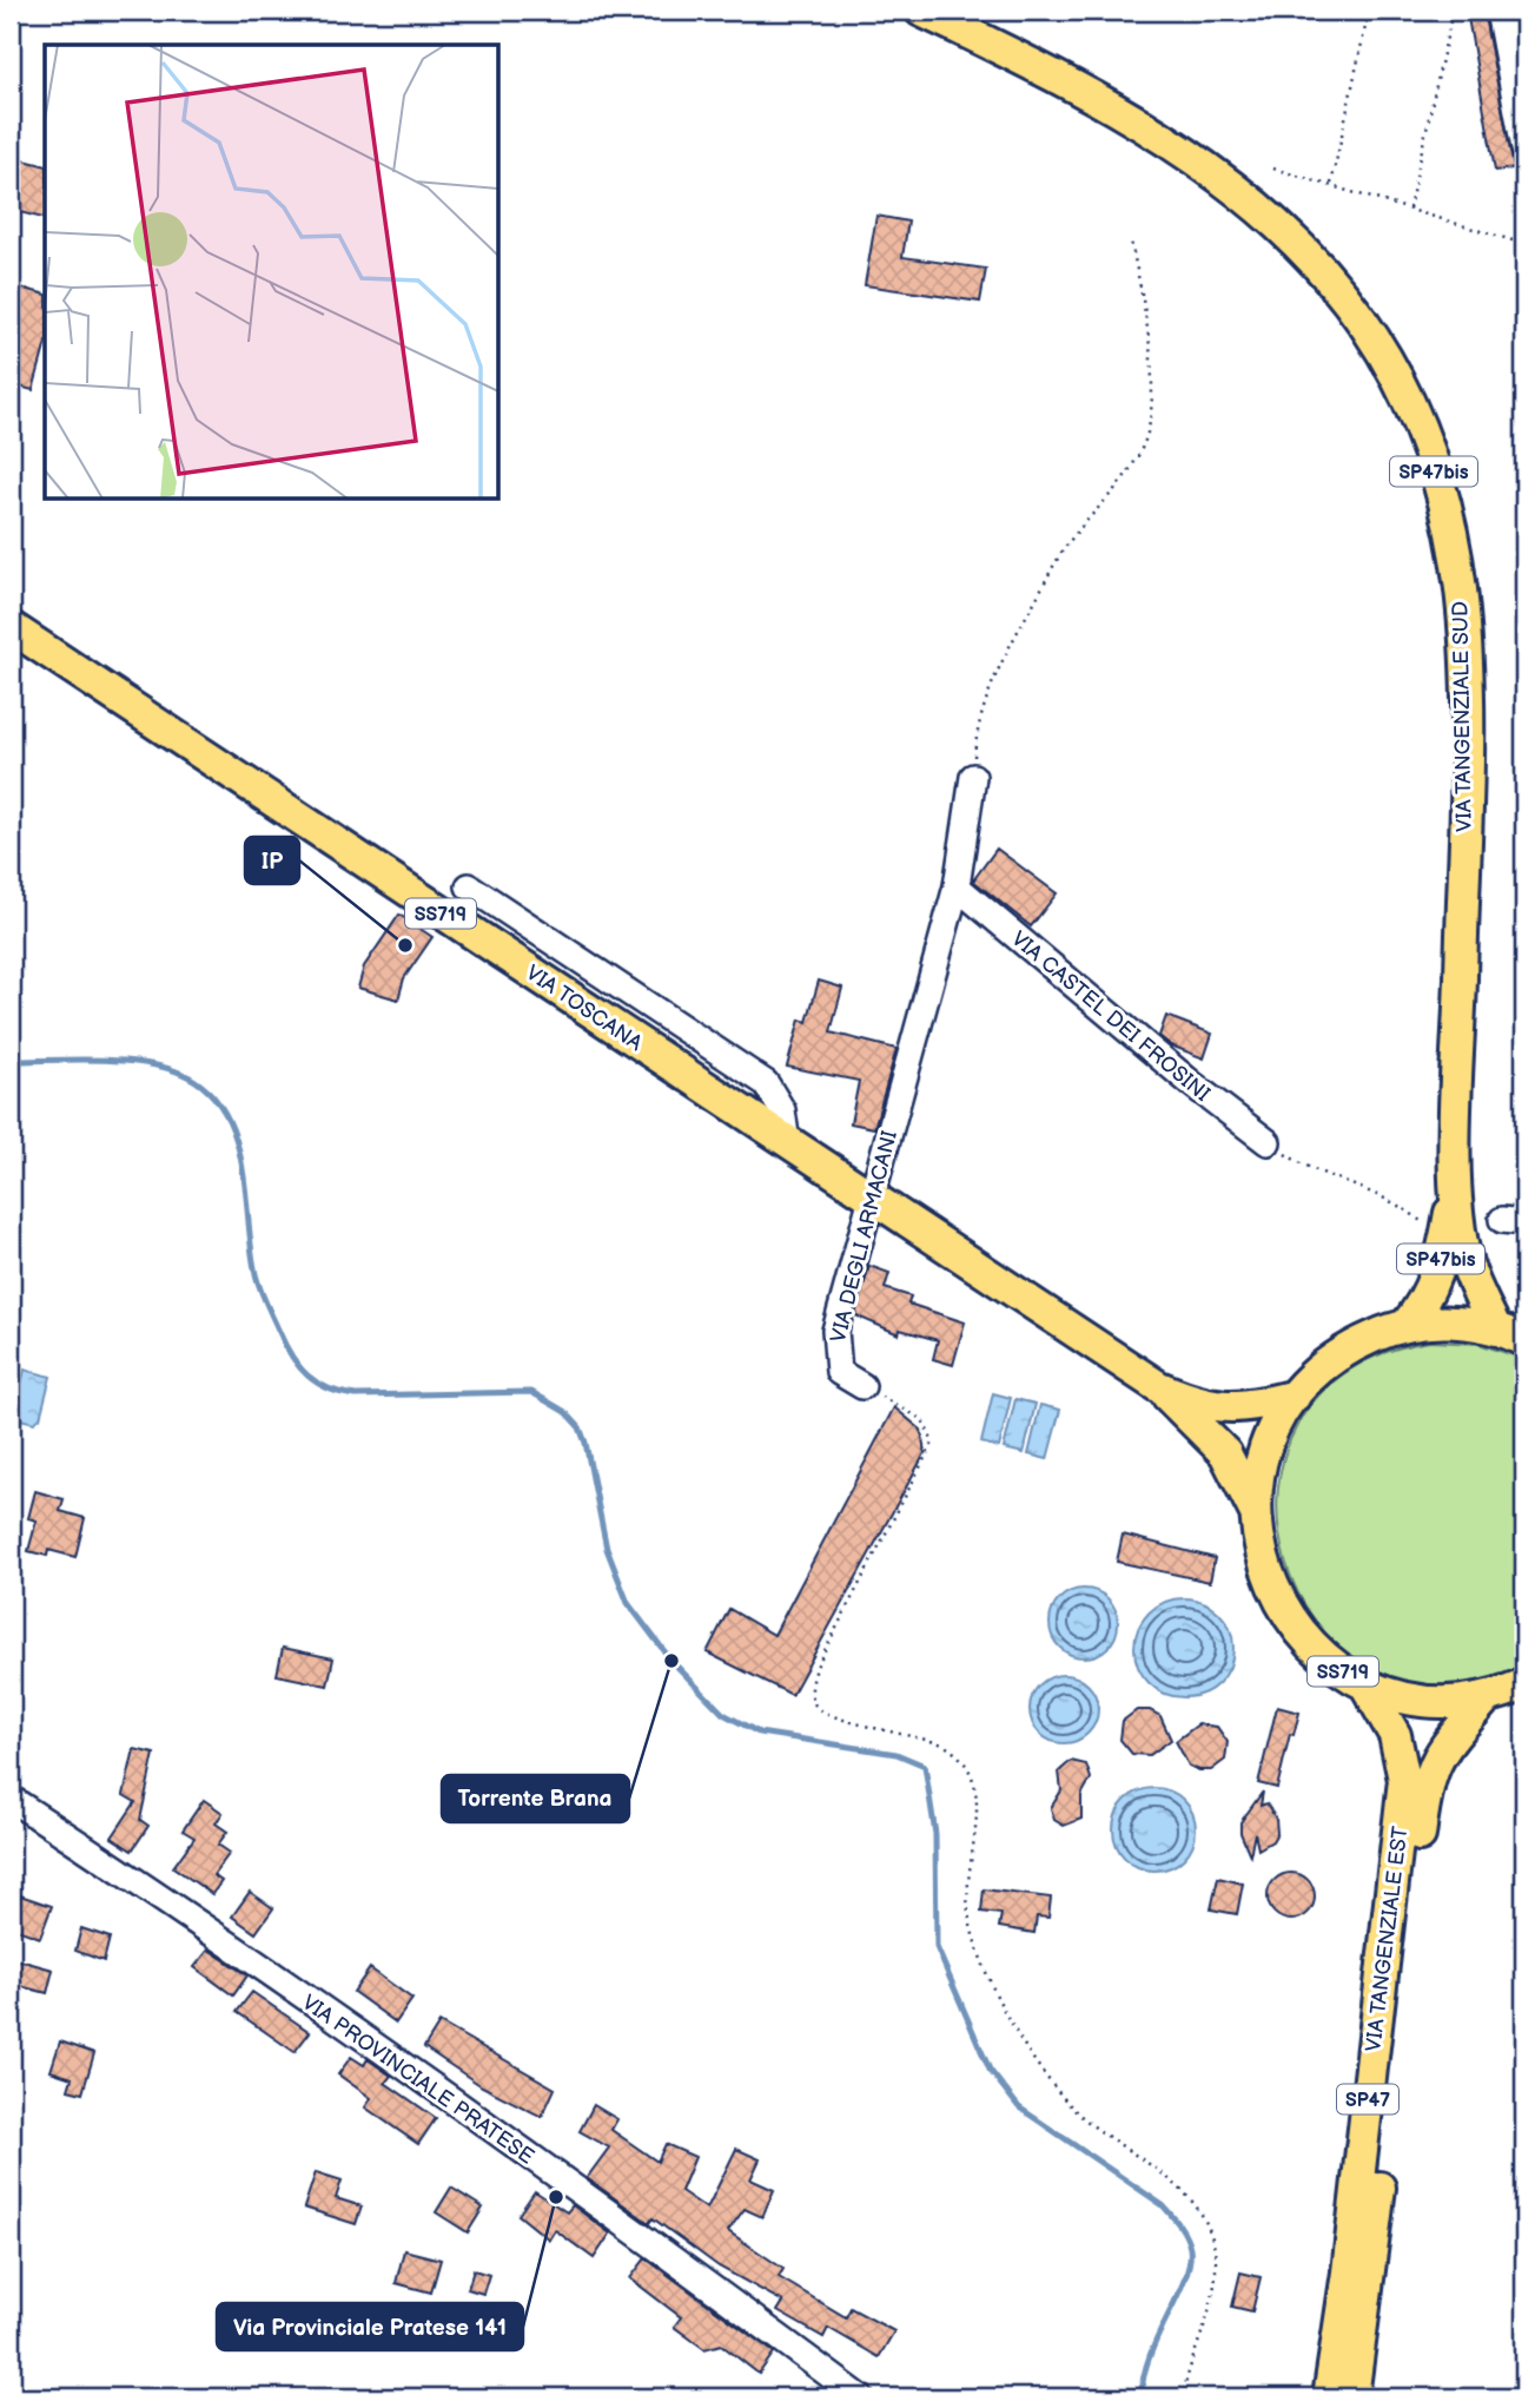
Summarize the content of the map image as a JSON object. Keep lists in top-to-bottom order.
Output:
{
  "streets": {
    "main road": [
      "SP47bis",
      "VIA TANGENZIALE SUD",
      "SS719",
      "VIA TOSCANA",
      "VIA TANGENZIALE EST",
      "SP47"
    ],
    "street": ["VIA CASTEL DEI FROSINI", "VIA DEGLI ARMACANI", "VIA PROVINCIALE PRATESE"]
  },
  "crossings": [
    ["VIA TANGENZIALE SUD", "SS719"],
    ["SS719", "VIA TOSCANA"],
    ["SS719", "VIA TANGENZIALE EST"],
    ["VIA TOSCANA", "VIA DEGLI ARMACANI"],
    ["VIA CASTEL DEI FROSINI", "VIA DEGLI ARMACANI"]
  ],
  "places": ["IP", "Torrente Brana", "Via Provinciale Pratese 141"]
}
